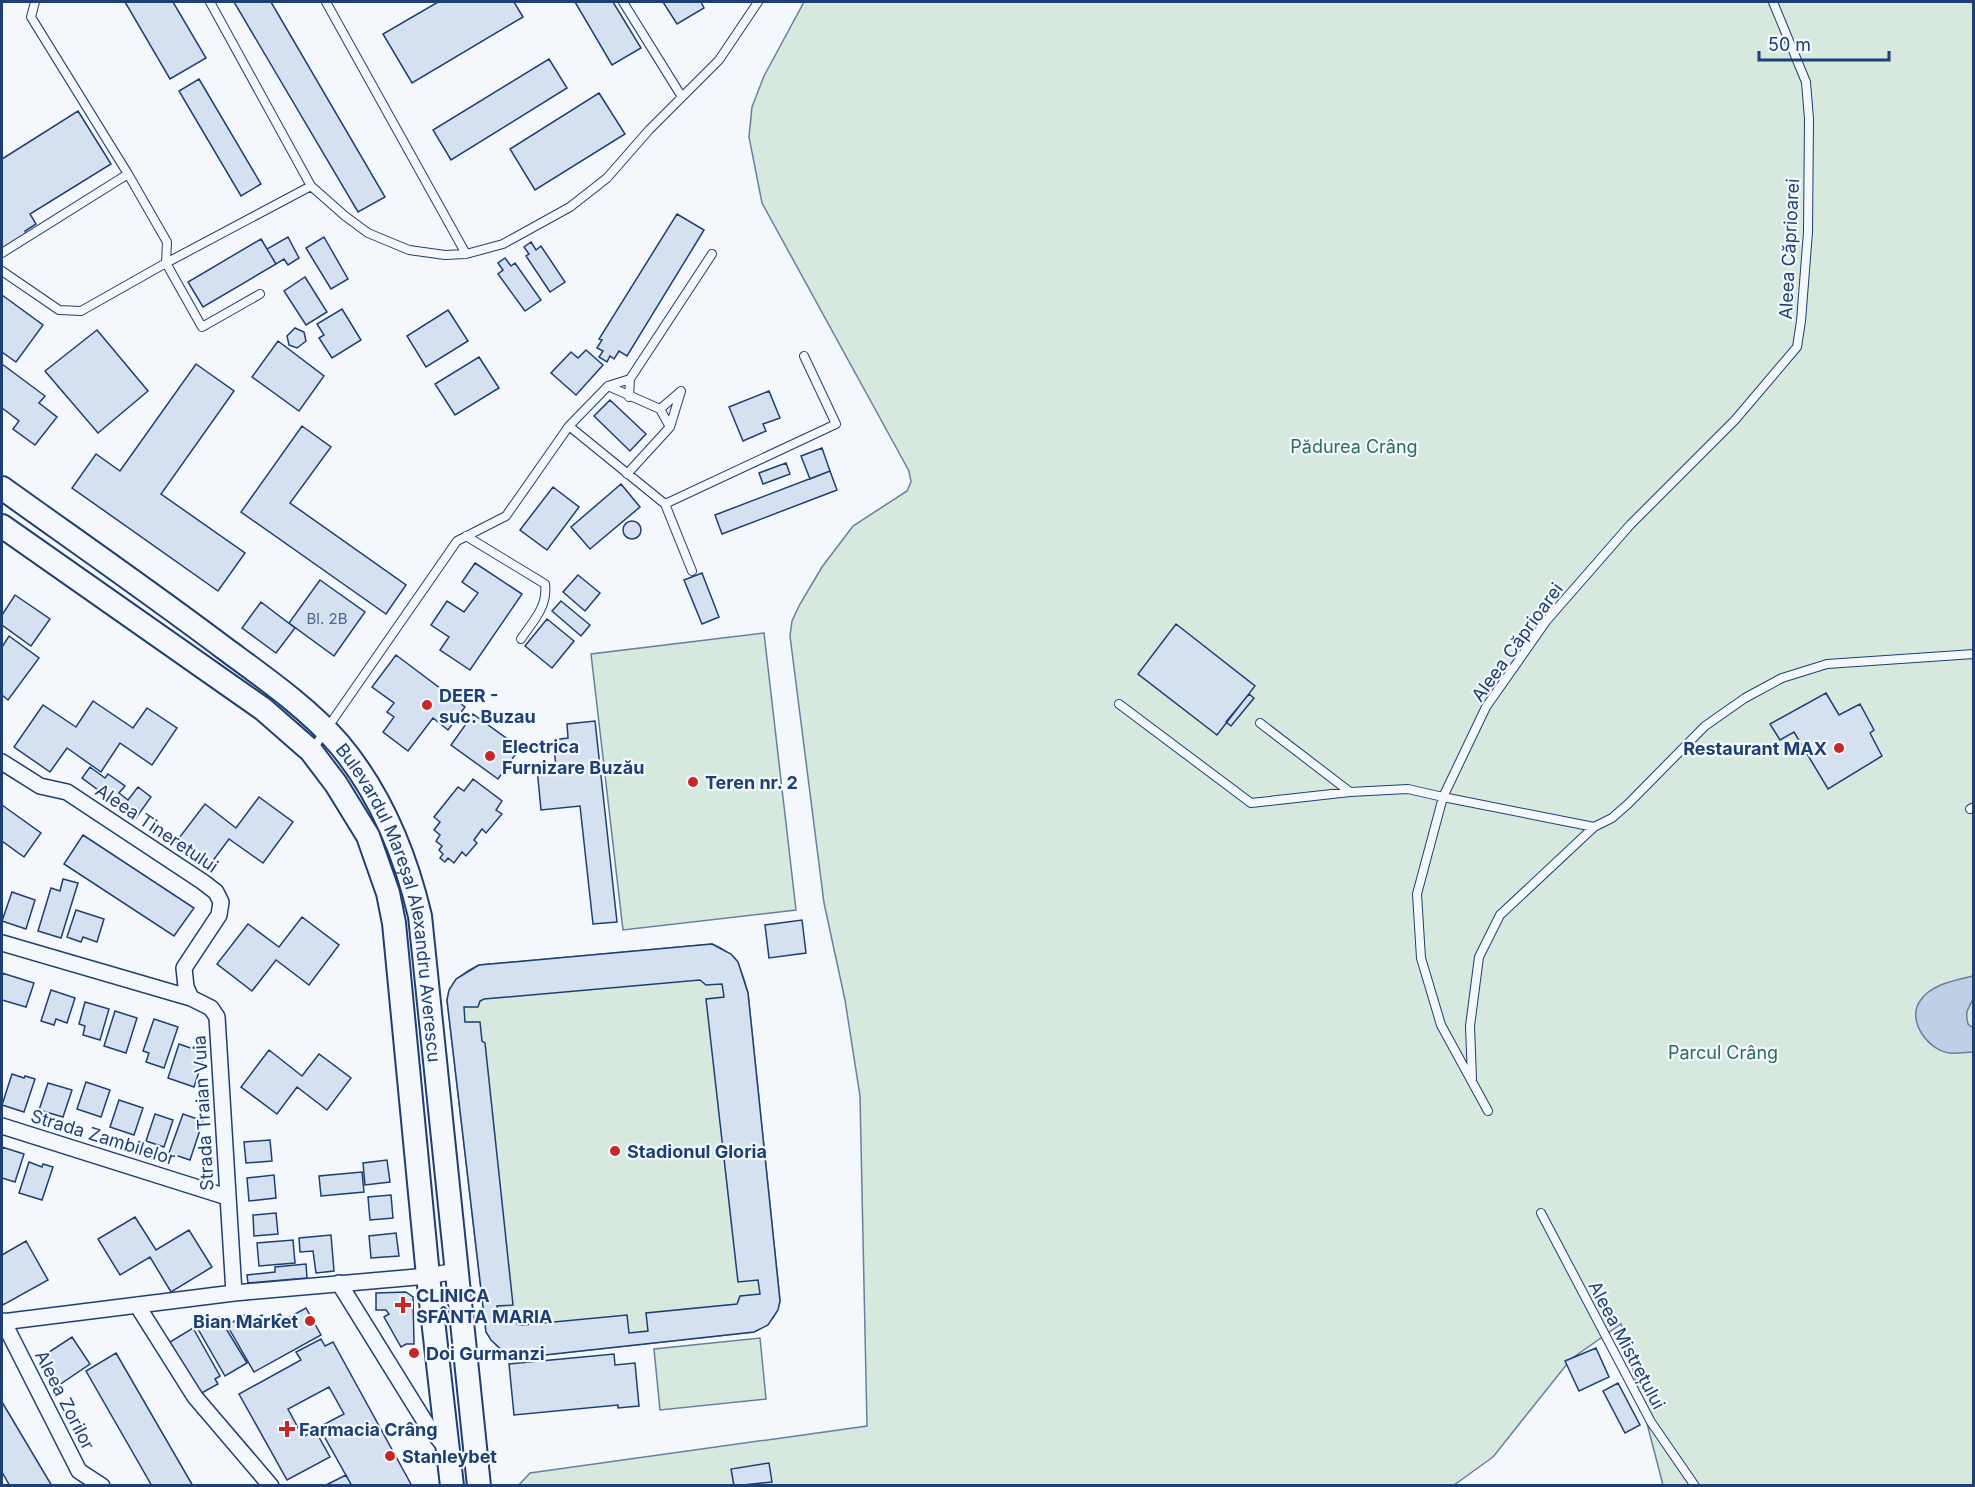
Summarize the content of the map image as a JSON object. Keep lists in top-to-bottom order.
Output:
{
  "streets": {
    "main road": ["Bulevardul Mareșal Alexandru Averescu"],
    "street": [
      "Aleea Tineretului",
      "Strada Traian Vuia",
      "Strada Zambilelor",
      "Aleea Zorilor"
    ],
    "lane": ["Aleea Căprioarei", "Aleea Mistrețului"]
  },
  "crossings": [
    ["Aleea Tineretului", "Strada Traian Vuia"],
    ["Strada Traian Vuia", "Strada Zambilelor"]
  ],
  "parks": ["Pădurea Crâng", "Parcul Crâng"],
  "places": {
    "other": [
      "DEER - suc. Buzau",
      "Restaurant MAX",
      "Electrica Furnizare Buzău",
      "Teren nr. 2",
      "Stadionul Gloria",
      "Bian Market",
      "Doi Gurmanzi",
      "Stanleybet"
    ],
    "health": ["CLINICA SFÂNTA MARIA", "Farmacia Crâng"]
  },
  "house_numbers": ["Bl. 2B"],
  "scale_bar": "50 m"
}
